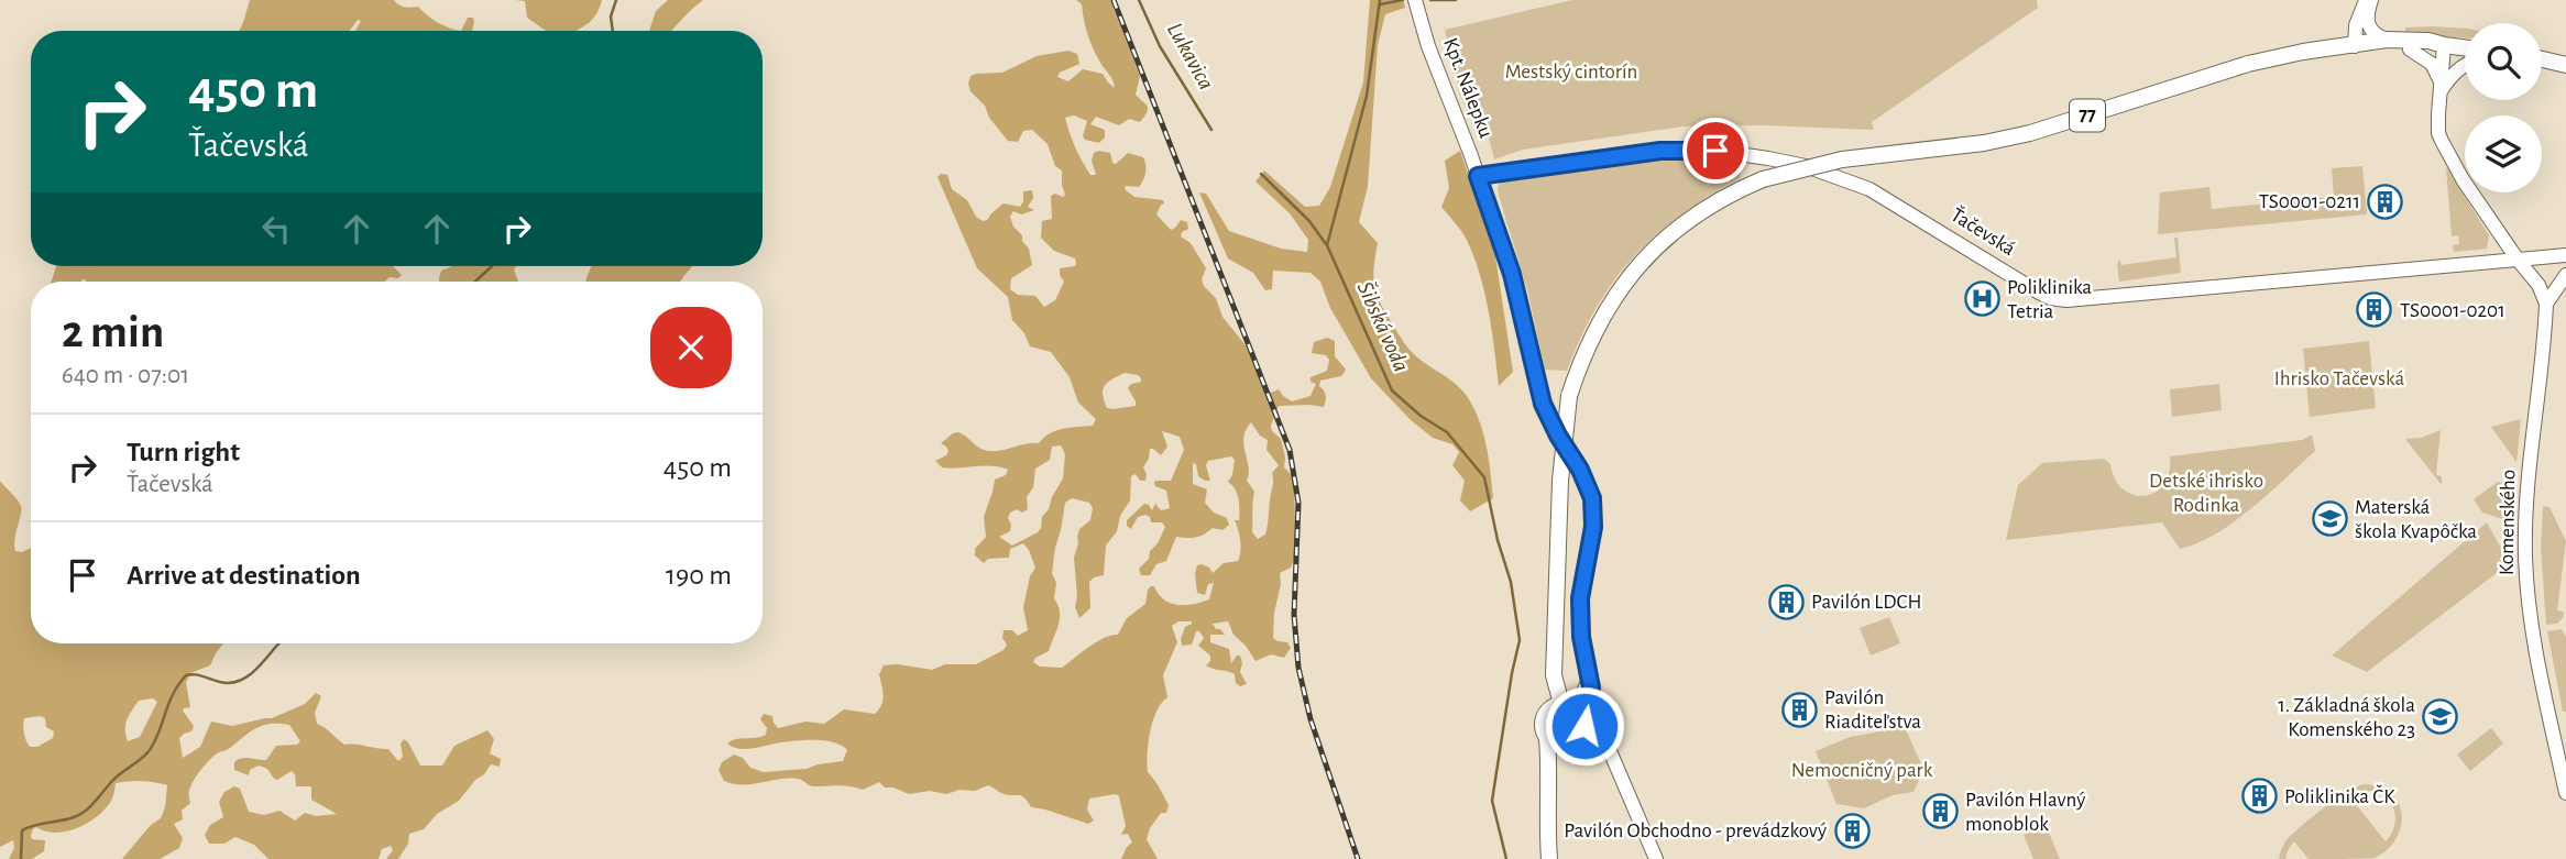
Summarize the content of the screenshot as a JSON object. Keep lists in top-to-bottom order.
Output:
{
  "streets": {
    "main road": ["77"],
    "street": ["Kpt. Nálepku", "Ťačevská", "Komenského"]
  },
  "crossings": [
    ["Kpt. Nálepku", "77"],
    ["Kpt. Nálepku", "Ťačevská"]
  ],
  "water": ["Lukavica", "Šibská voda"],
  "parks": [
    "Mestský cintorín",
    "Ihrisko Tačevská",
    "Detské ihrisko Rodinka",
    "Nemocničný park"
  ],
  "places": {
    "building": [
      "TS0001-0211",
      "TS0001-0201",
      "Pavilón LDCH",
      "Pavilón Riaditeľstva",
      "Poliklinika ČK",
      "Pavilón Hlavný monoblok",
      "Pavilón Obchodno - prevádzkový"
    ],
    "hospital": ["Poliklinika Tetria"],
    "school or university": ["Materská škola Kvapôčka", "1. Základná škola Komenského 23"]
  },
  "page": {
    "turn": ["450 m", "Ťačevská"],
    "heading": ["2 min", "640 m · 07:01"],
    "list": [
      {
        "name": "Turn right",
        "note": "Ťačevská",
        "value": "450 m"
      },
      {
        "name": "Arrive at destination",
        "value": "190 m"
      }
    ]
  }
}
